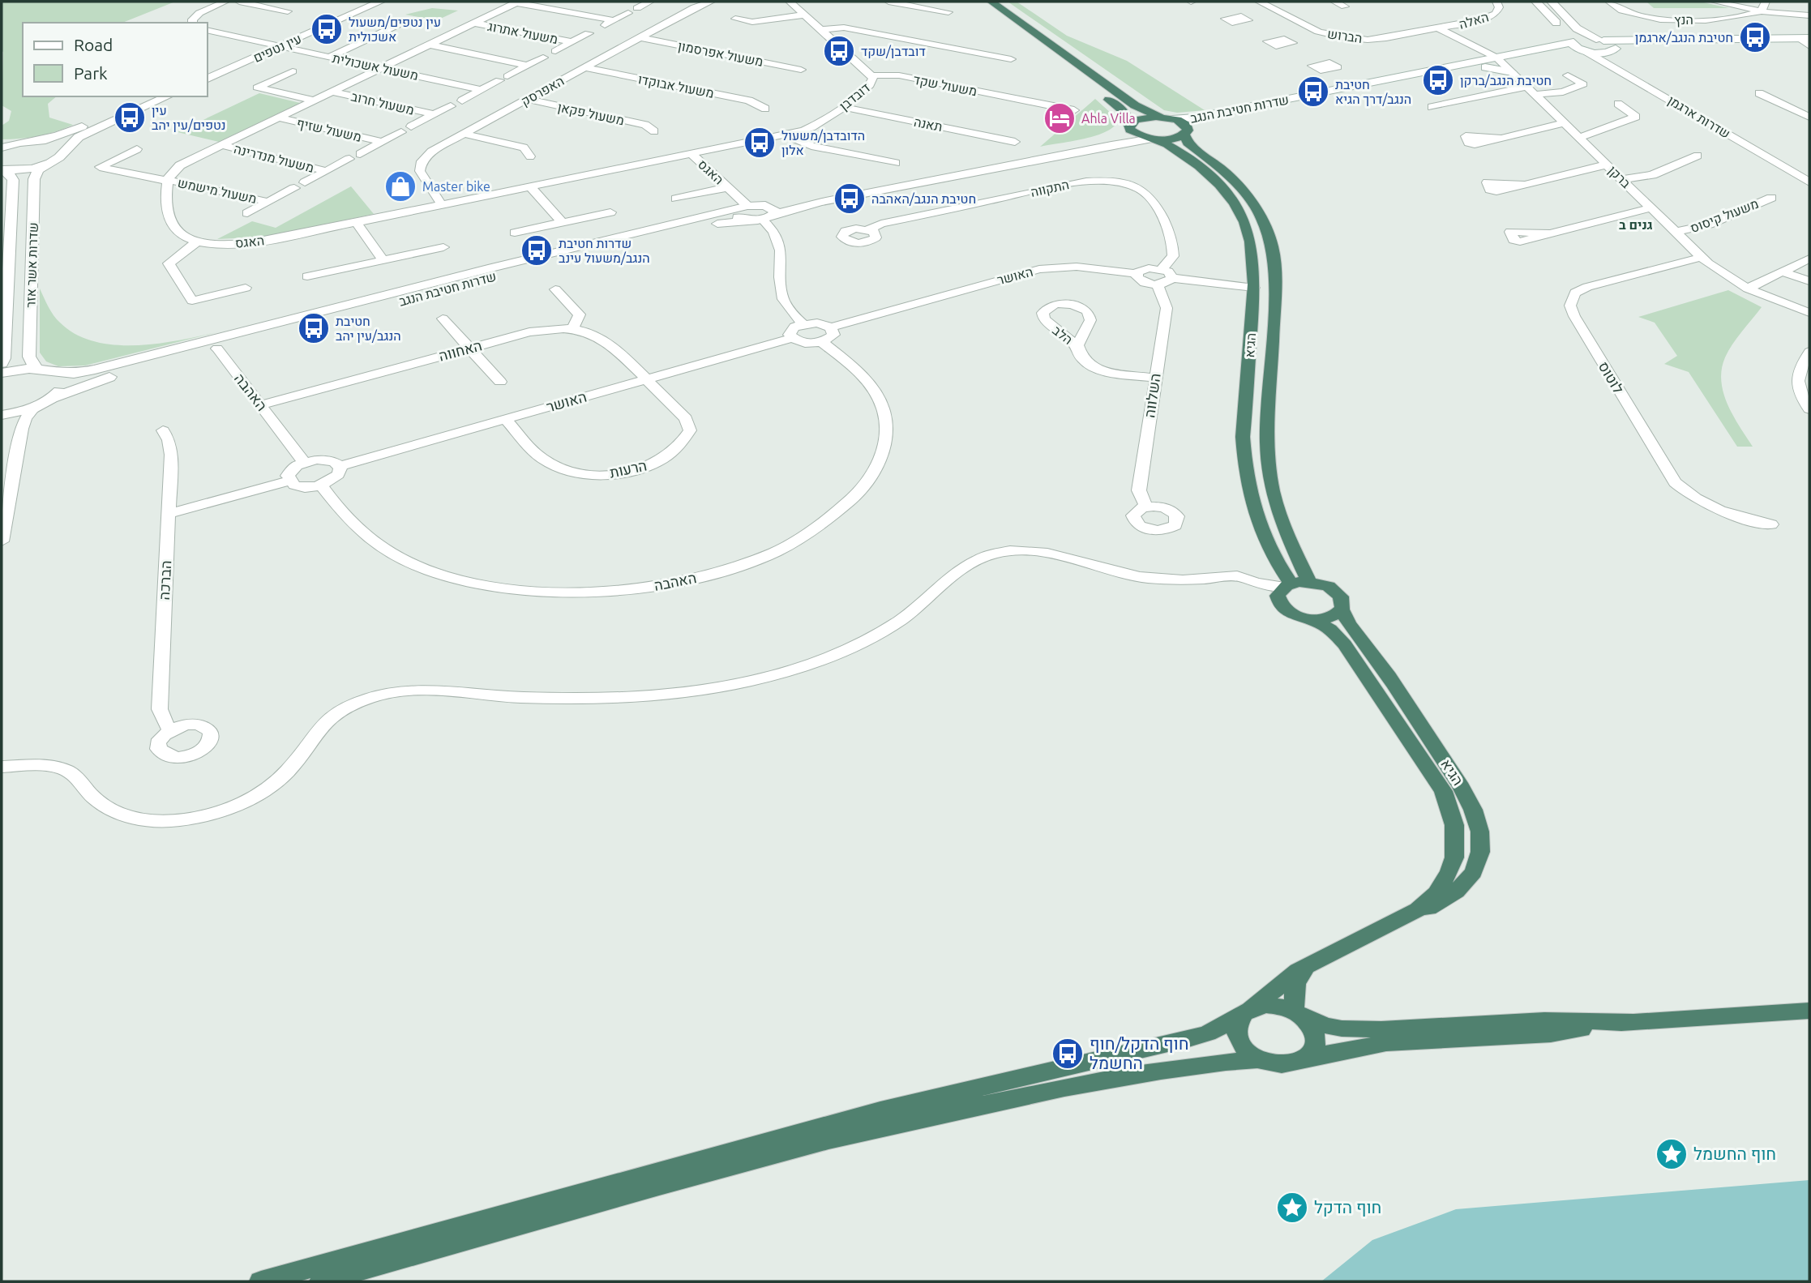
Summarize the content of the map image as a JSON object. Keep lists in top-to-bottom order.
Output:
{
  "streets": {
    "highway": ["הגיא"],
    "street": [
      "הנץ",
      "האלה",
      "משעול אתרוג",
      "הברוש",
      "עין נטפים",
      "משעול אפרסמון",
      "משעול אשכולית",
      "משעול שקד",
      "משעול אבוקדו",
      "האפרסק",
      "דובדבן",
      "משעול חרוב",
      "שדרות חטיבת הנגב",
      "משעול פקאן",
      "שדרות ארגמן",
      "תאנה",
      "משעול שזיף",
      "משעול מנדרינה",
      "האגס",
      "ברקן",
      "התקווה",
      "משעול מישמש",
      "משעול קיסוס",
      "שדרות אשר אזר",
      "האושר",
      "הלב",
      "האחווה",
      "לוטוס",
      "האהבה",
      "השלווה",
      "הרעות",
      "הברכה"
    ]
  },
  "crossings": [
    ["האלה", "הברוש"],
    ["האלה", "ברקן"],
    ["הברוש", "ברקן"],
    ["עין נטפים", "משעול אשכולית"],
    ["משעול אפרסמון", "האפרסק"],
    ["משעול שקד", "דובדבן"],
    ["משעול אבוקדו", "האפרסק"],
    ["האפרסק", "משעול פקאן"],
    ["האפרסק", "האגס"],
    ["דובדבן", "תאנה"],
    ["דובדבן", "האגס"],
    ["משעול חרוב", "משעול שזיף"],
    ["שדרות חטיבת הנגב", "שדרות ארגמן"],
    ["שדרות חטיבת הנגב", "האגס"],
    ["שדרות חטיבת הנגב", "ברקן"],
    ["שדרות חטיבת הנגב", "שדרות אשר אזר"],
    ["שדרות חטיבת הנגב", "הגיא"],
    ["שדרות חטיבת הנגב", "האהבה"],
    ["האגס", "משעול מישמש"],
    ["ברקן", "משעול קיסוס"],
    ["ברקן", "לוטוס"],
    ["האושר", "האחווה"],
    ["האושר", "הרעות"],
    ["הלב", "השלווה"],
    ["האחווה", "האהבה"],
    ["האחווה", "הרעות"]
  ],
  "districts": ["גנים ב"],
  "places": {
    "bus stop": [
      "עין נטפים/משעול אשכולית",
      "חטיבת הנגב/ארגמן",
      "דובדבן/שקד",
      "חטיבת הנגב/ברקן",
      "חטיבת הנגב/דרך הגיא",
      "עין נטפים/עין יהב",
      "הדובדבן/משעול אלון",
      "חטיבת הנגב/האהבה",
      "שדרות חטיבת הנגב/משעול עינב",
      "חטיבת הנגב/עין יהב",
      "חוף הדקל/חוף החשמל"
    ],
    "hotel": ["Ahla Villa"],
    "shop": ["Master bike"],
    "place": ["חוף החשמל", "חוף הדקל"]
  },
  "legend": ["Road", "Park"]
}
